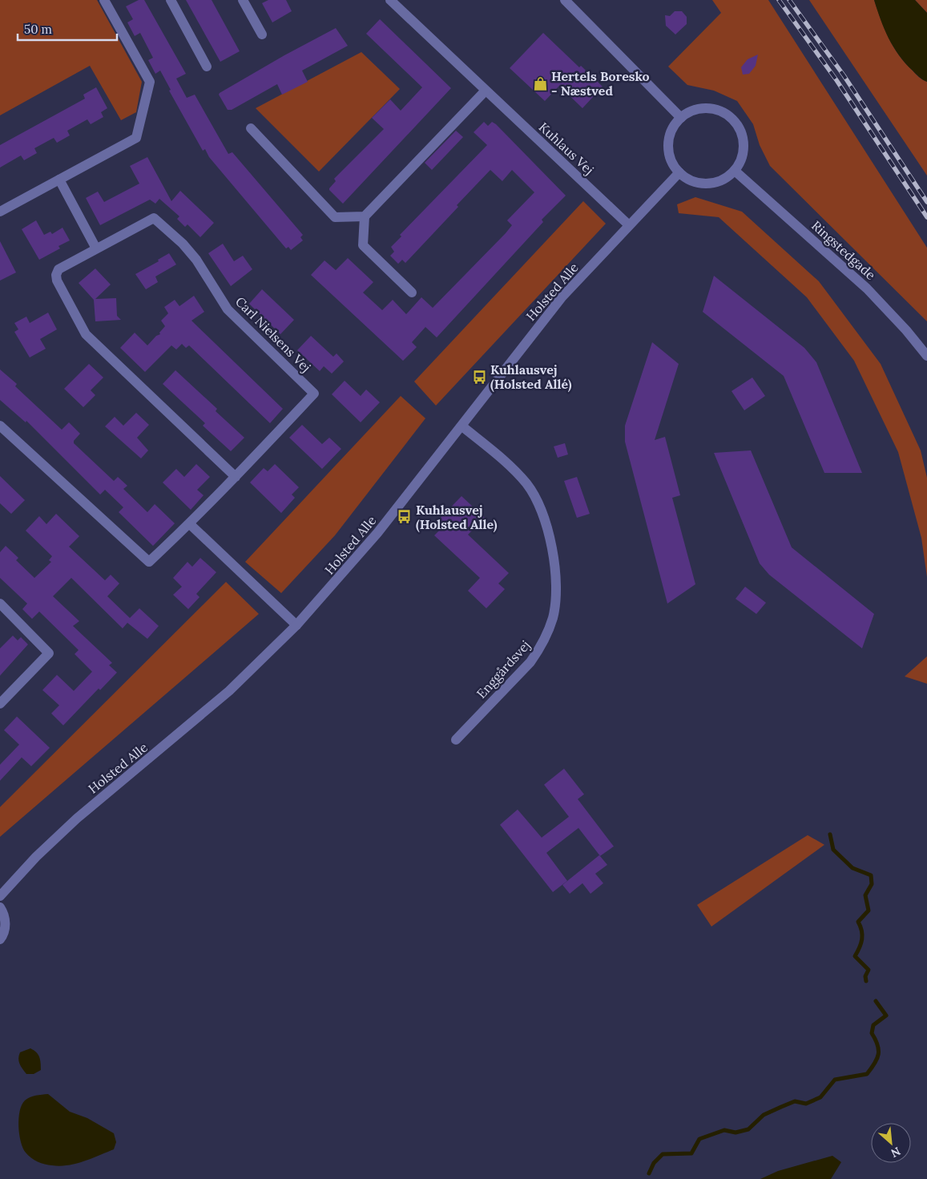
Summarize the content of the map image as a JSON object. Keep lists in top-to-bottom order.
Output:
{
  "streets": {
    "street": [
      "Kuhlaus Vej",
      "Ringstedgade",
      "Holsted Alle",
      "Carl Nielsens Vej",
      "Enggårdsvej"
    ]
  },
  "crossings": [
    ["Kuhlaus Vej", "Holsted Alle"],
    ["Ringstedgade", "Holsted Alle"],
    ["Holsted Alle", "Enggårdsvej"]
  ],
  "places": {
    "shop": ["Hertels Boresko - Næstved"],
    "bus stop": ["Kuhlausvej (Holsted Allé)", "Kuhlausvej (Holsted Alle)"]
  },
  "scale_bar": "50 m",
  "north": "bottom right"
}
